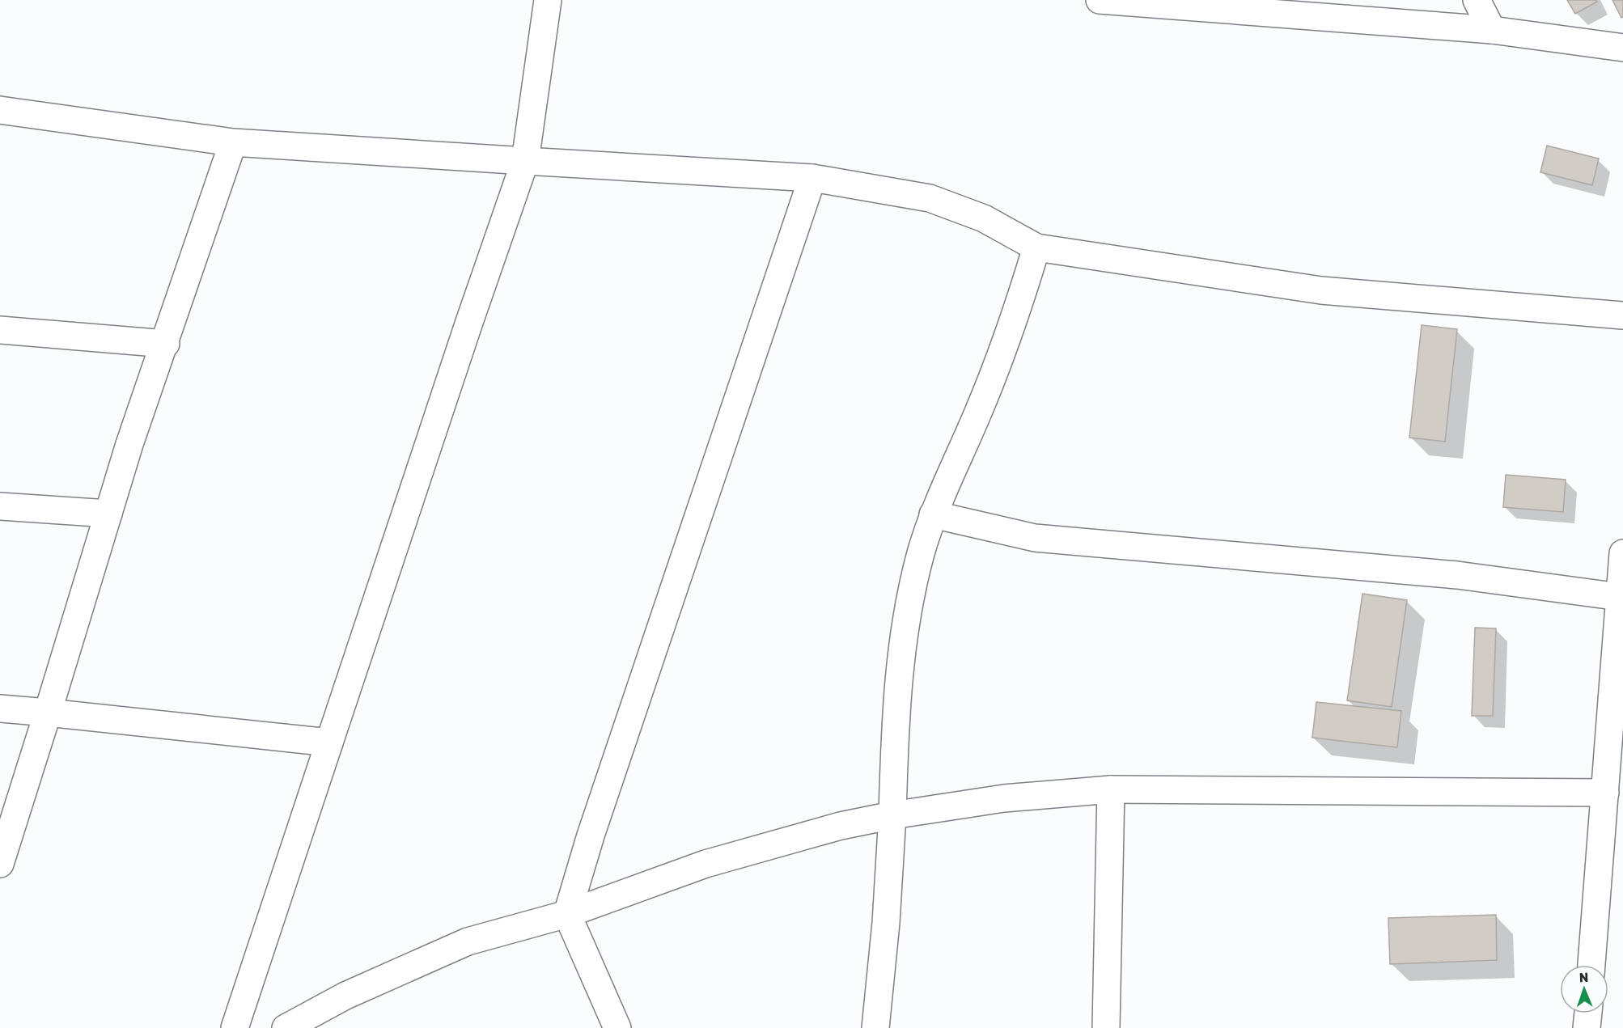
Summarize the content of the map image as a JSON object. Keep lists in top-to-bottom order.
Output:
{
  "north": "top"
}
